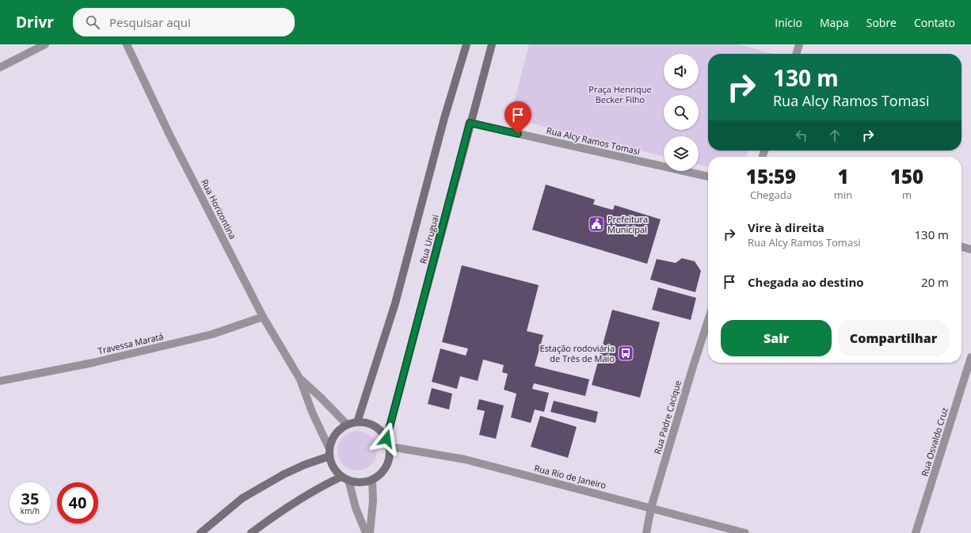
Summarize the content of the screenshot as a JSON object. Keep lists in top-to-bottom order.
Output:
{
  "streets": {
    "street": [
      "Rua Alcy Ramos Tomasi",
      "Rua Horizontina",
      "Rua Uruguai",
      "Travessa Maratá",
      "Rua Padre Cacique",
      "Rua Osvaldo Cruz",
      "Rua Rio de Janeiro"
    ]
  },
  "crossings": [
    ["Rua Alcy Ramos Tomasi", "Rua Uruguai"],
    ["Rua Horizontina", "Rua Uruguai"],
    ["Rua Horizontina", "Travessa Maratá"],
    ["Rua Horizontina", "Rua Rio de Janeiro"],
    ["Rua Uruguai", "Rua Rio de Janeiro"],
    ["Rua Padre Cacique", "Rua Rio de Janeiro"]
  ],
  "parks": ["Praça Henrique Becker Filho"],
  "places": {
    "public building": ["Prefeitura Municipal"],
    "bus stop": ["Estação rodoviária de Três de Maio"]
  },
  "page": {
    "header": "Drivr",
    "search": "Pesquisar aqui",
    "nav": [
      "Início",
      "Mapa",
      "Sobre",
      "Contato"
    ],
    "turn": ["130 m", "Rua Alcy Ramos Tomasi"],
    "eta": [
      "15:59",
      "Chegada",
      "1",
      "min",
      "150",
      "m"
    ],
    "list": [
      {
        "name": "Vire à direita",
        "note": "Rua Alcy Ramos Tomasi",
        "value": "130 m"
      },
      {
        "name": "Chegada ao destino",
        "value": "20 m"
      }
    ],
    "buttons": ["Sair", "Compartilhar"],
    "speed": "35 km/h",
    "limit": "40"
  }
}
